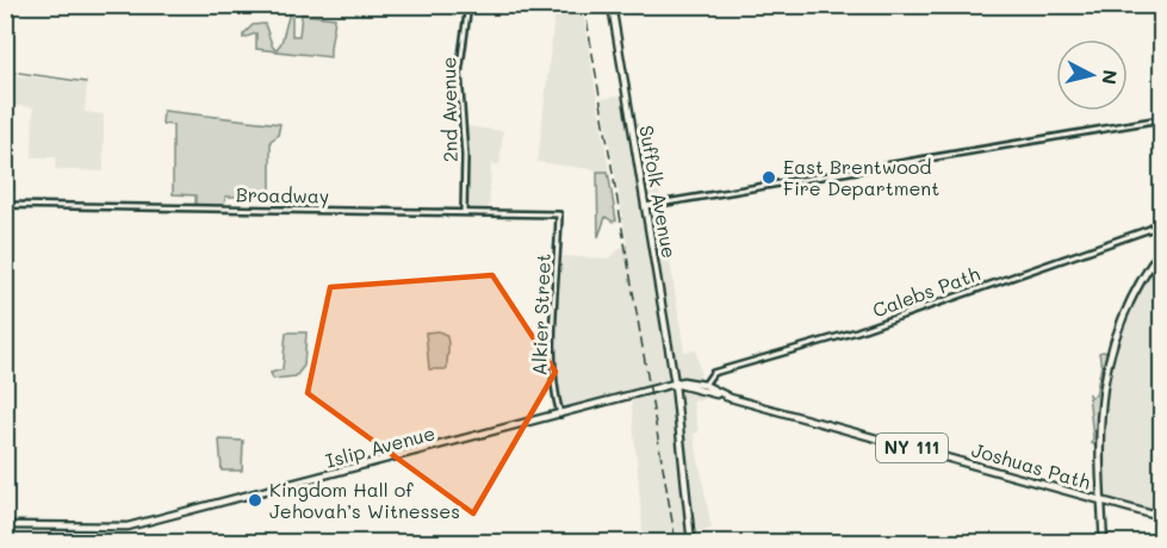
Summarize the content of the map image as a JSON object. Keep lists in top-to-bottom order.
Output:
{
  "streets": {
    "main road": [
      "Suffolk Avenue",
      "Islip Avenue",
      "NY 111",
      "Joshuas Path"
    ],
    "street": [
      "2nd Avenue",
      "Broadway",
      "Calebs Path",
      "Alkier Street"
    ]
  },
  "crossings": [
    ["2nd Avenue", "Broadway"],
    ["Suffolk Avenue", "Islip Avenue"],
    ["Suffolk Avenue", "Joshuas Path"],
    ["Broadway", "Alkier Street"],
    ["Calebs Path", "Joshuas Path"],
    ["Alkier Street", "Islip Avenue"],
    ["Islip Avenue", "Joshuas Path"]
  ],
  "places": ["East Brentwood Fire Department", "Kingdom Hall of Jehovah’s Witnesses"],
  "north": "right"
}
